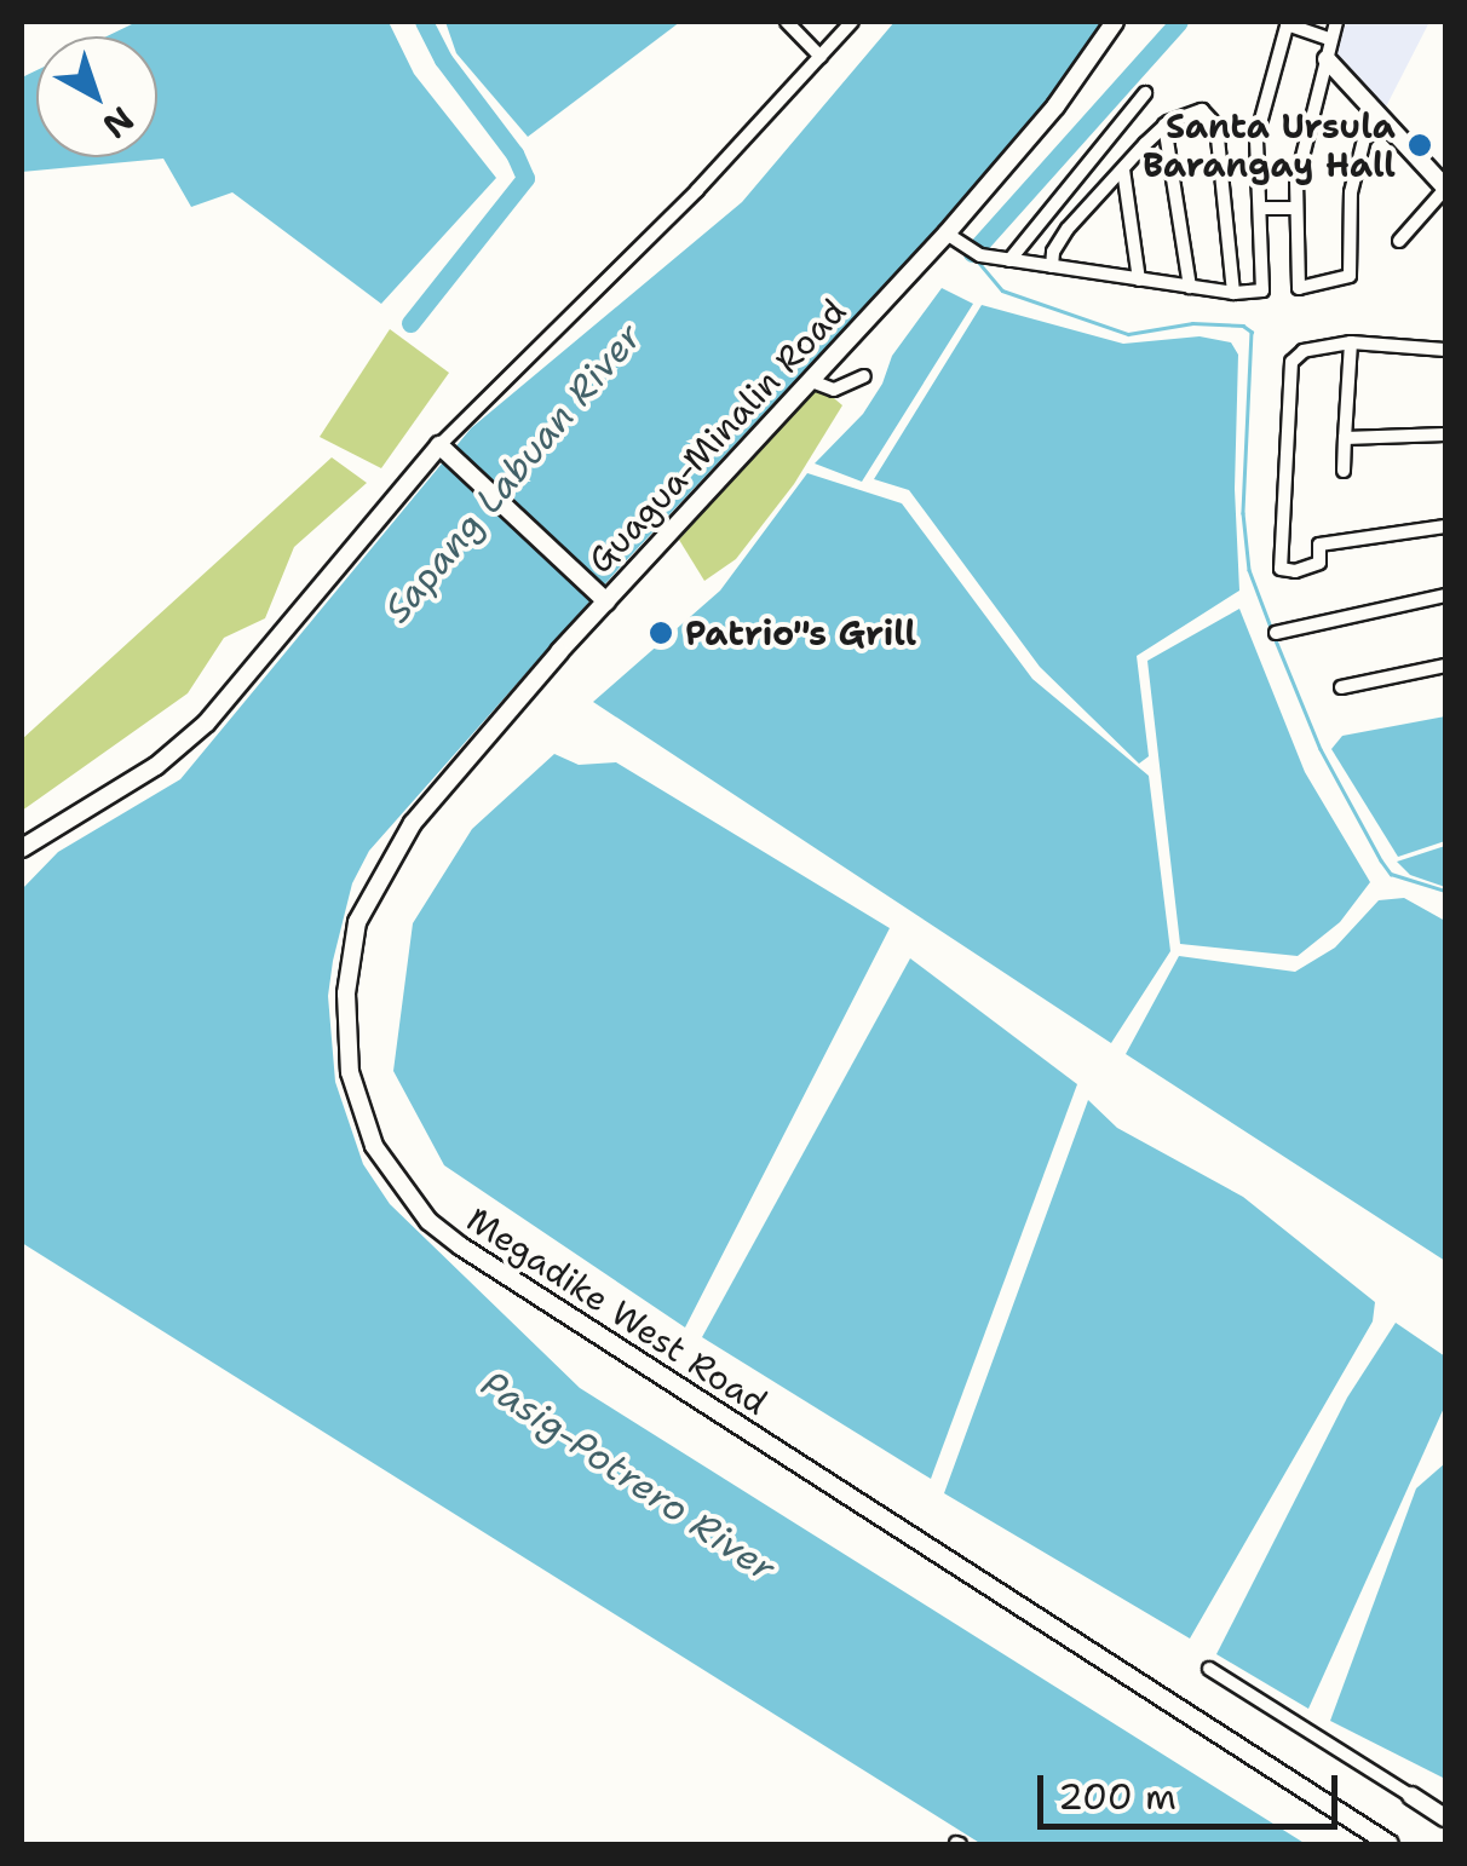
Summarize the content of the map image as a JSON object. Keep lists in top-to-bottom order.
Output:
{
  "streets": {
    "street": ["Guagua-Minalin Road", "Megadike West Road"]
  },
  "crossings": [
    ["Guagua-Minalin Road", "Megadike West Road"]
  ],
  "water": ["Sapang Labuan River", "Pasig-Potrero River"],
  "places": ["Santa Ursula Barangay Hall", "Patrio\"s Grill"],
  "scale_bar": "200 m",
  "north": "bottom right"
}
